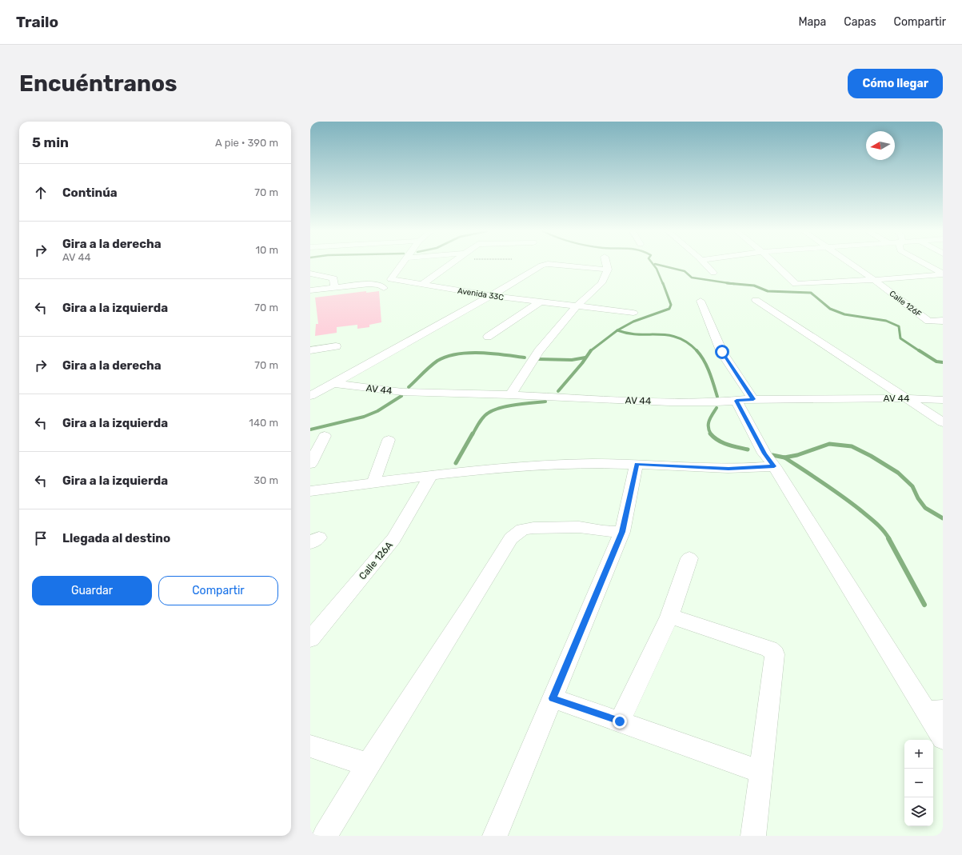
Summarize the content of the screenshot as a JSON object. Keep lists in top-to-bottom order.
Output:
{
  "streets": {
    "street": [
      "Avenida 33C",
      "Calle 126F",
      "AV 44",
      "Calle 126A"
    ]
  },
  "north": "left",
  "page": {
    "header": "Trailo",
    "nav": ["Mapa", "Capas", "Compartir"],
    "buttons": [
      "Cómo llegar",
      ["Guardar", "Compartir"]
    ],
    "title": "Encuéntranos",
    "heading": ["5 min", "A pie · 390 m"],
    "list": [
      ["Continúa", "70 m"],
      ["Gira a la derecha", "AV 44", "10 m"],
      ["Gira a la izquierda", "70 m"],
      ["Gira a la derecha", "70 m"],
      ["Gira a la izquierda", "140 m"],
      ["Gira a la izquierda", "30 m"],
      "Llegada al destino"
    ],
    "map_buttons": ["+", "−"]
  }
}
